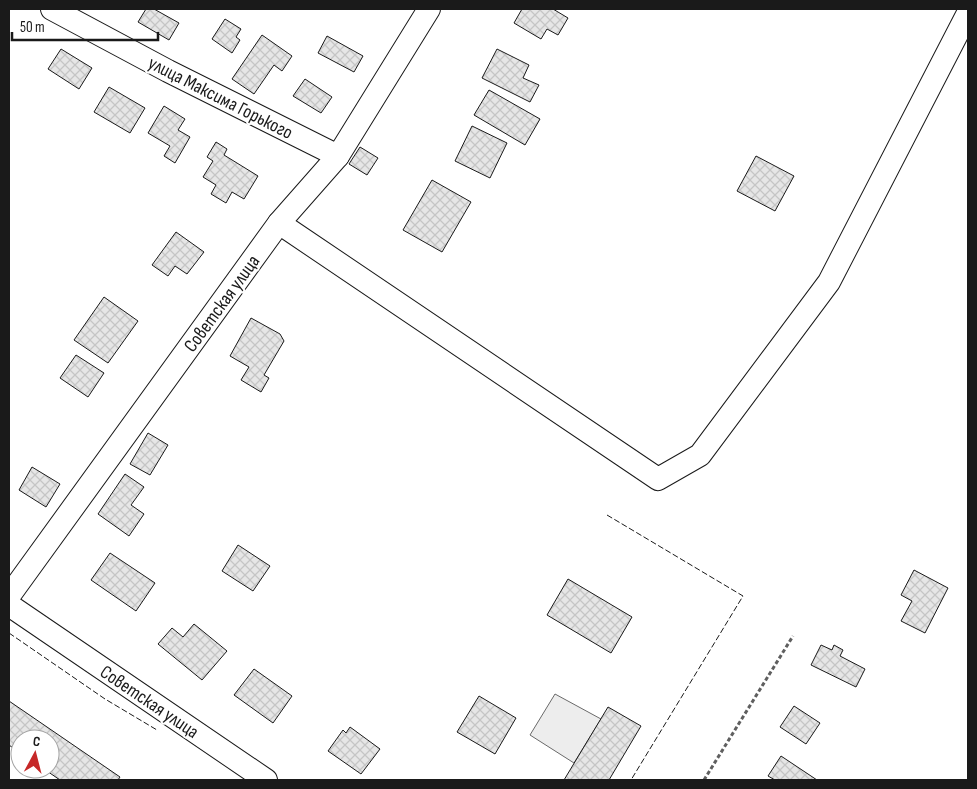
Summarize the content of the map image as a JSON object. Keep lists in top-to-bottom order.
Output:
{
  "streets": {
    "street": ["улица Максима Горького", "Советская улица"]
  },
  "crossings": [
    ["улица Максима Горького", "Советская улица"]
  ],
  "scale_bar": "50 m",
  "north": "top"
}
